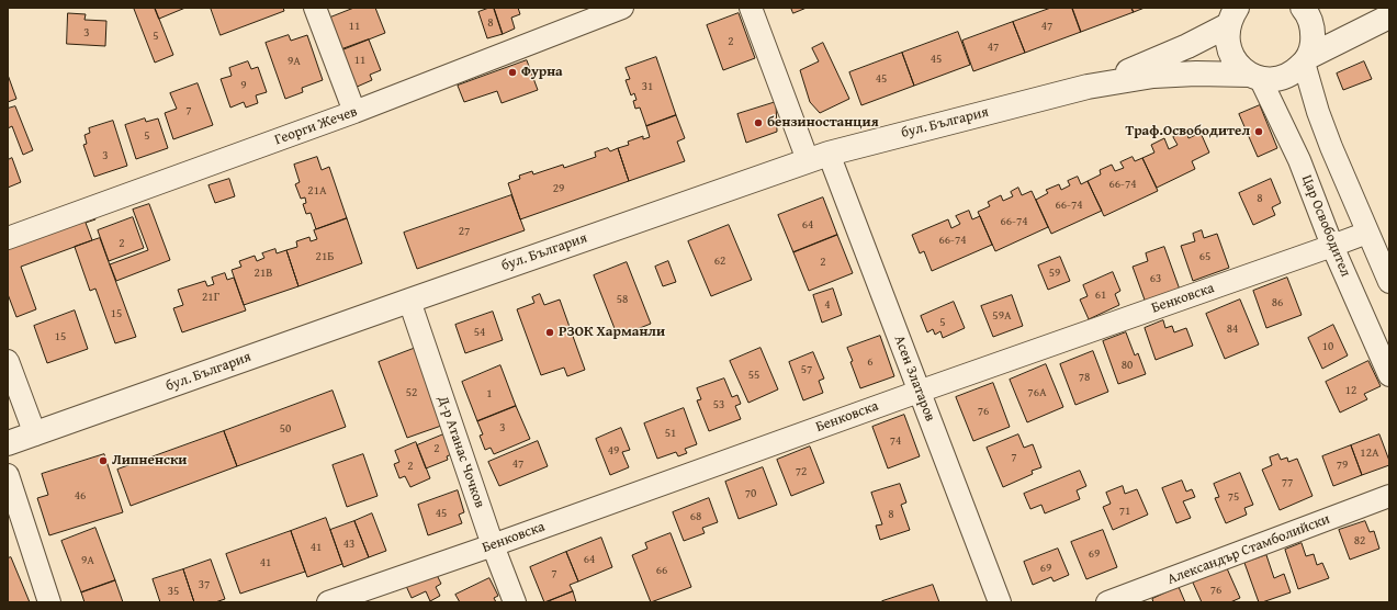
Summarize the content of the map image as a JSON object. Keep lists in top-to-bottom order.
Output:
{
  "streets": {
    "street": [
      "бул. България",
      "Георги Жечев",
      "Цар Освободител",
      "Бенковска",
      "Асен Златаров",
      "Д-р Атанас Чочков",
      "Александър Стамболийски"
    ]
  },
  "crossings": [
    ["бул. България", "Цар Освободител"],
    ["бул. България", "Асен Златаров"],
    ["бул. България", "Д-р Атанас Чочков"],
    ["Цар Освободител", "Бенковска"],
    ["Бенковска", "Асен Златаров"],
    ["Бенковска", "Д-р Атанас Чочков"]
  ],
  "places": [
    "Фурна",
    "бензиностанция",
    "Траф.Освободител",
    "РЗОК Харманли",
    "Липненски"
  ],
  "house_numbers": [
    "8",
    "11",
    "47",
    "3",
    "5",
    "2",
    "47",
    "45",
    "11",
    "9А",
    "45",
    "9",
    "31",
    "7",
    "5",
    "3",
    "66-74",
    "29",
    "21А",
    "8",
    "66-74",
    "66-74",
    "64",
    "27",
    "66-74",
    "2",
    "21Б",
    "65",
    "62",
    "2",
    "21В",
    "59",
    "63",
    "61",
    "21Г",
    "58",
    "86",
    "4",
    "15",
    "59А",
    "5",
    "84",
    "54",
    "15",
    "10",
    "6",
    "80",
    "57",
    "55",
    "78",
    "12",
    "52",
    "76А",
    "1",
    "53",
    "76",
    "3",
    "50",
    "51",
    "74",
    "2",
    "49",
    "12А",
    "7",
    "47",
    "79",
    "2",
    "72",
    "77",
    "70",
    "46",
    "75",
    "71",
    "45",
    "8",
    "68",
    "82",
    "43",
    "41",
    "69",
    "64",
    "9А",
    "41",
    "69",
    "66",
    "7",
    "37",
    "76",
    "35"
  ]
}
